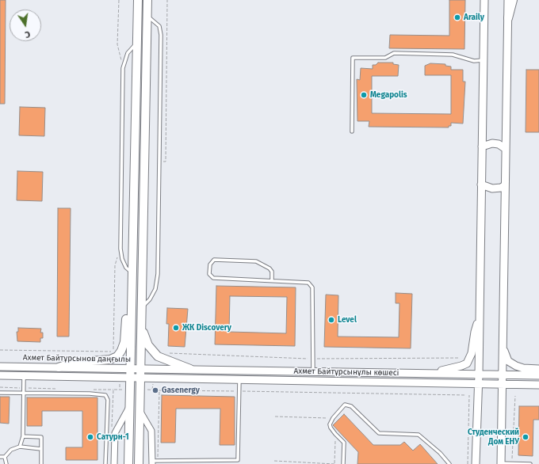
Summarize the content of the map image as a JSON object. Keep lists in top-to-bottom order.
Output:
{
  "streets": {
    "street": ["Ахмет Байтұрсынов даңғылы", "Ахмет Байтұрсынұлы көшесі"]
  },
  "crossings": [
    ["Ахмет Байтұрсынов даңғылы", "Ахмет Байтұрсынұлы көшесі"]
  ],
  "places": [
    "Araily",
    "Megapolis",
    "Level",
    "ЖК Discovery",
    "Gasenergy",
    "Сатурн-1",
    "Студенческий Дом ЕНУ"
  ],
  "north": "bottom"
}
